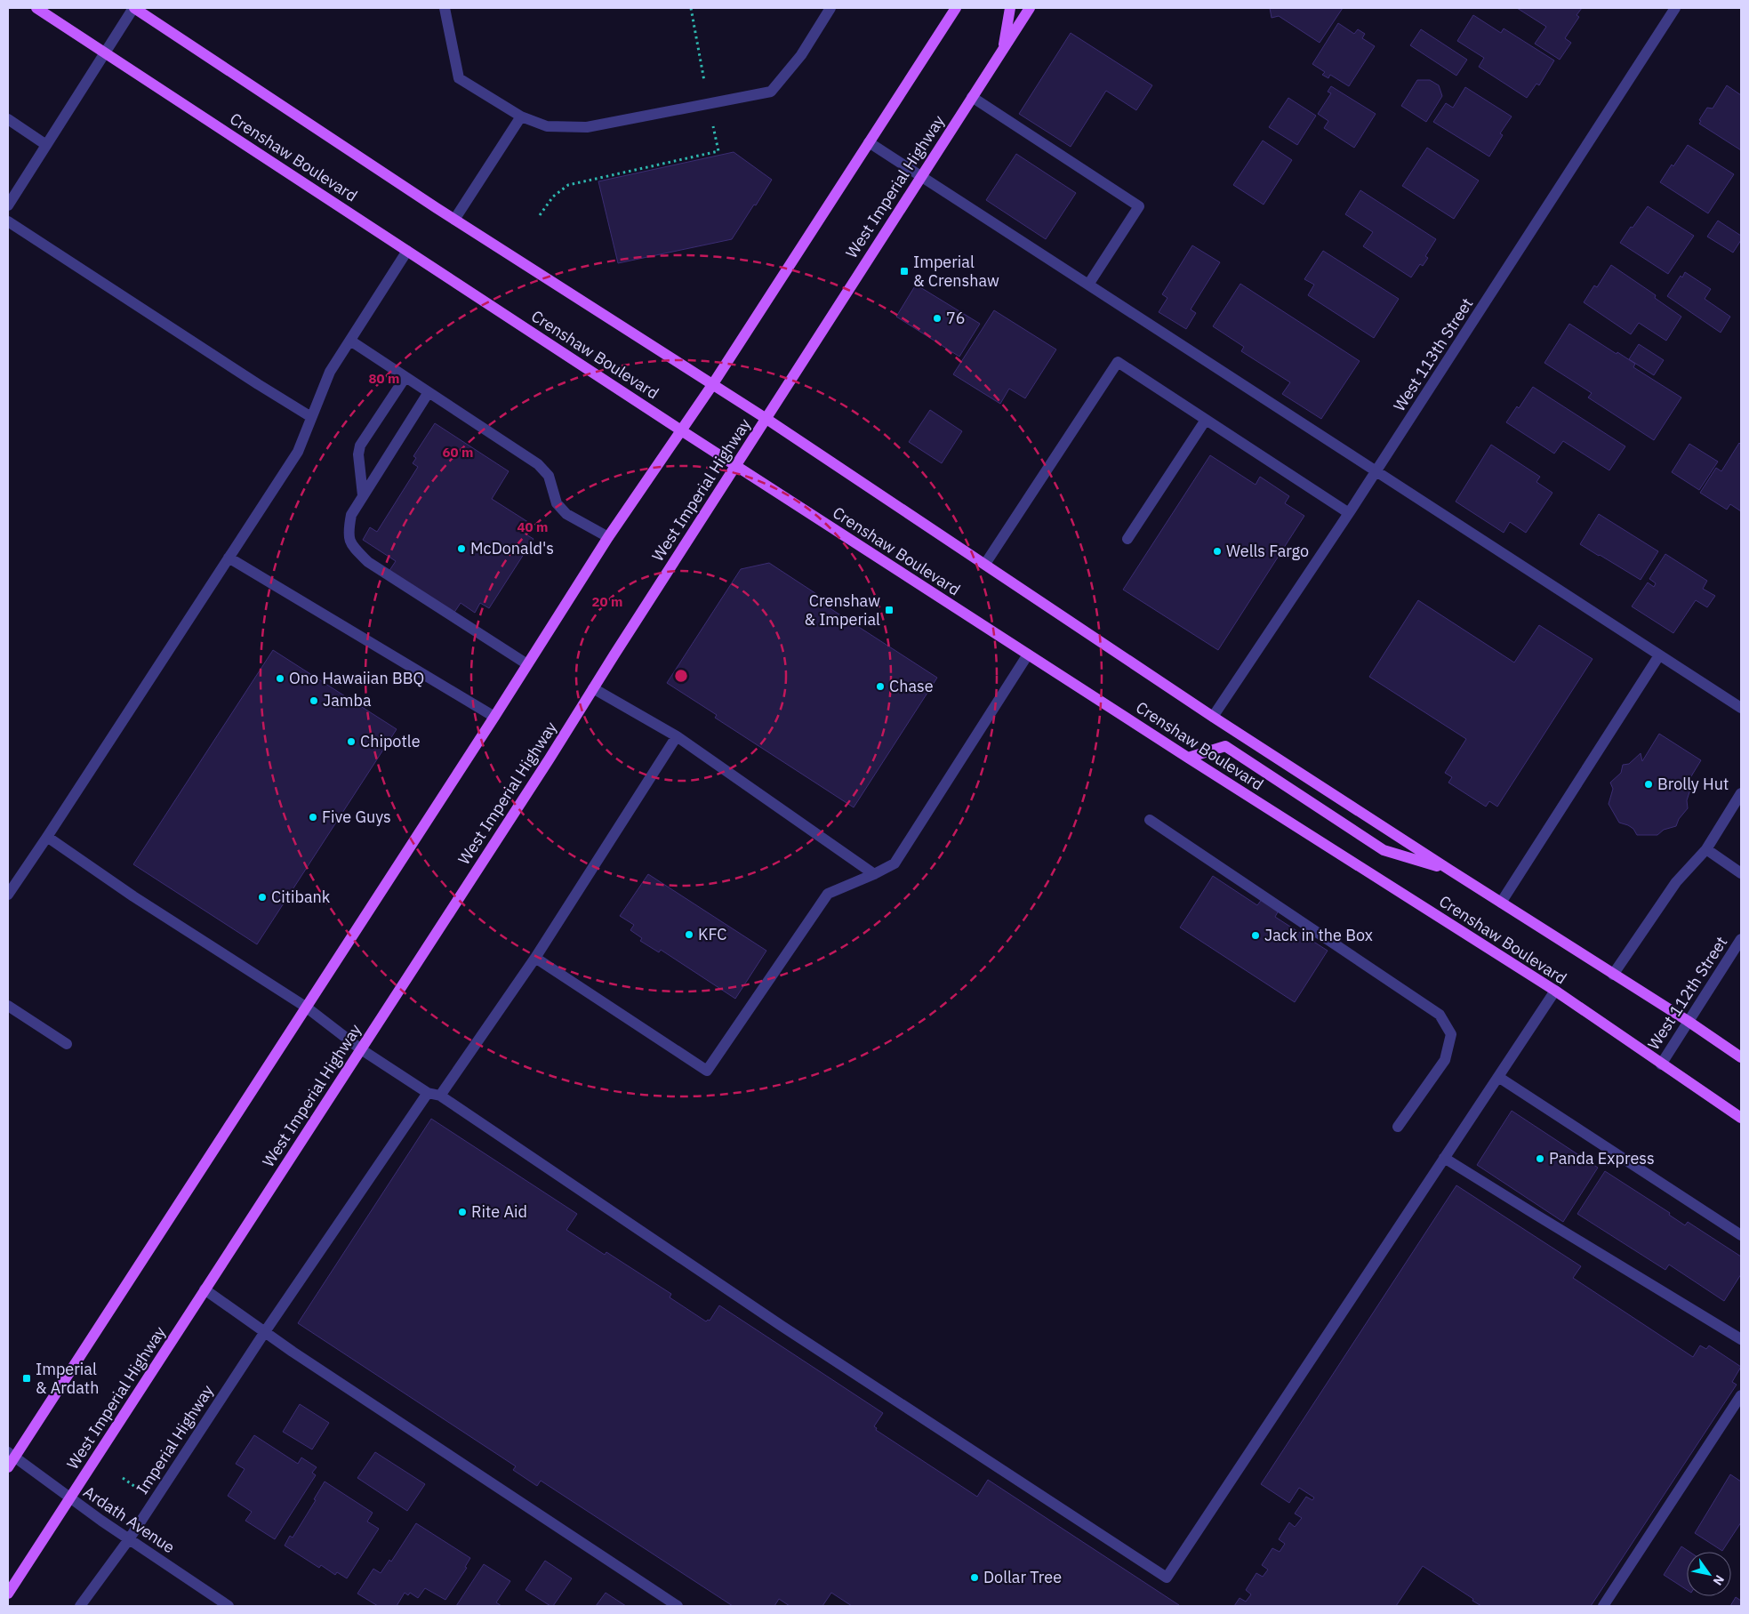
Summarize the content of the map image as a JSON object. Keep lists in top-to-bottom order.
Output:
{
  "streets": {
    "main road": ["Crenshaw Boulevard", "West Imperial Highway"],
    "street": [
      "West 113th Street",
      "West 112th Street",
      "Imperial Highway",
      "Ardath Avenue"
    ]
  },
  "crossings": [
    ["Crenshaw Boulevard", "West Imperial Highway"],
    ["Crenshaw Boulevard", "West 113th Street"],
    ["Crenshaw Boulevard", "West 112th Street"],
    ["West Imperial Highway", "Ardath Avenue"],
    ["Imperial Highway", "Ardath Avenue"]
  ],
  "places": {
    "transit": ["Imperial & Crenshaw", "Crenshaw & Imperial", "Imperial & Ardath"],
    "other": [
      "76",
      "McDonald's",
      "Wells Fargo",
      "Ono Hawaiian BBQ",
      "Chase",
      "Jamba",
      "Chipotle",
      "Brolly Hut",
      "Five Guys",
      "Citibank",
      "KFC",
      "Jack in the Box",
      "Panda Express",
      "Rite Aid",
      "Dollar Tree"
    ]
  },
  "north": "bottom right",
  "rings": [
    "80 m",
    "60 m",
    "40 m",
    "20 m"
  ]
}
